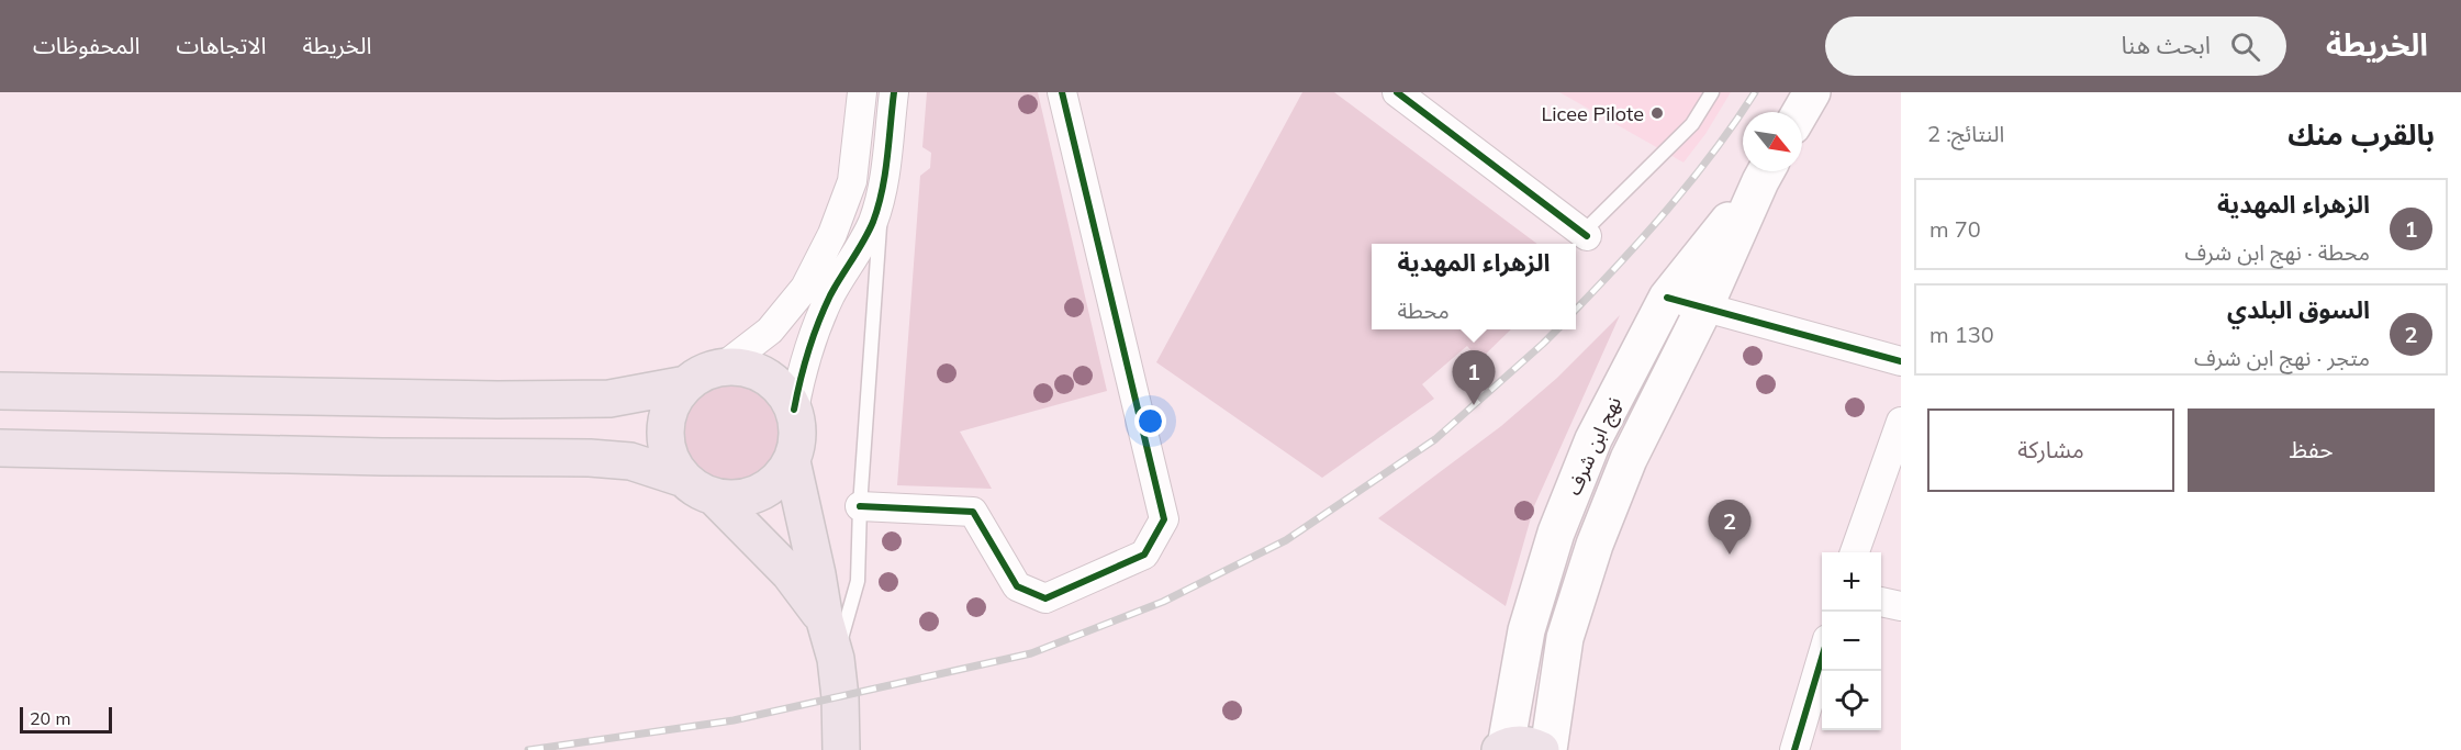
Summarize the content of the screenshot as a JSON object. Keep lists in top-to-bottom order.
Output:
{
  "streets": {
    "main road": ["نهج ابن شرف"]
  },
  "places": ["Licee Pilote"],
  "scale_bar": "20 m",
  "north": "bottom right",
  "page": {
    "header": "الخريطة",
    "search": "ابحث هنا",
    "nav": ["الخريطة", "الاتجاهات", "المحفوظات"],
    "heading": ["بالقرب منك", "النتائج: 2"],
    "list": [
      {
        "mark": "1",
        "name": "الزهراء المهدية",
        "note": "محطة · نهج ابن شرف",
        "value": "70 m"
      },
      {
        "mark": "2",
        "name": "السوق البلدي",
        "note": "متجر · نهج ابن شرف",
        "value": "130 m"
      }
    ],
    "popup": ["الزهراء المهدية", "محطة"],
    "pins": ["1", "2"],
    "buttons": ["حفظ", "مشاركة"],
    "map_buttons": ["+", "−"],
    "scale": "20 m"
  }
}
